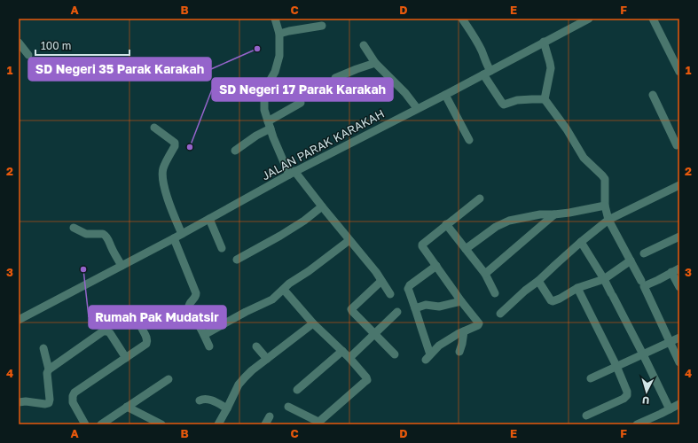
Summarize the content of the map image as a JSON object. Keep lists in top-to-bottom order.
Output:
{
  "streets": {
    "street": ["JALAN PARAK KARAKAH"]
  },
  "places": ["SD Negeri 35 Parak Karakah", "SD Negeri 17 Parak Karakah", "Rumah Pak Mudatsir"],
  "scale_bar": "100 m",
  "north": "bottom",
  "grid": {
    "columns": [
      "A",
      "B",
      "C",
      "D",
      "E",
      "F"
    ],
    "rows": [
      "1",
      "2",
      "3",
      "4"
    ]
  }
}
